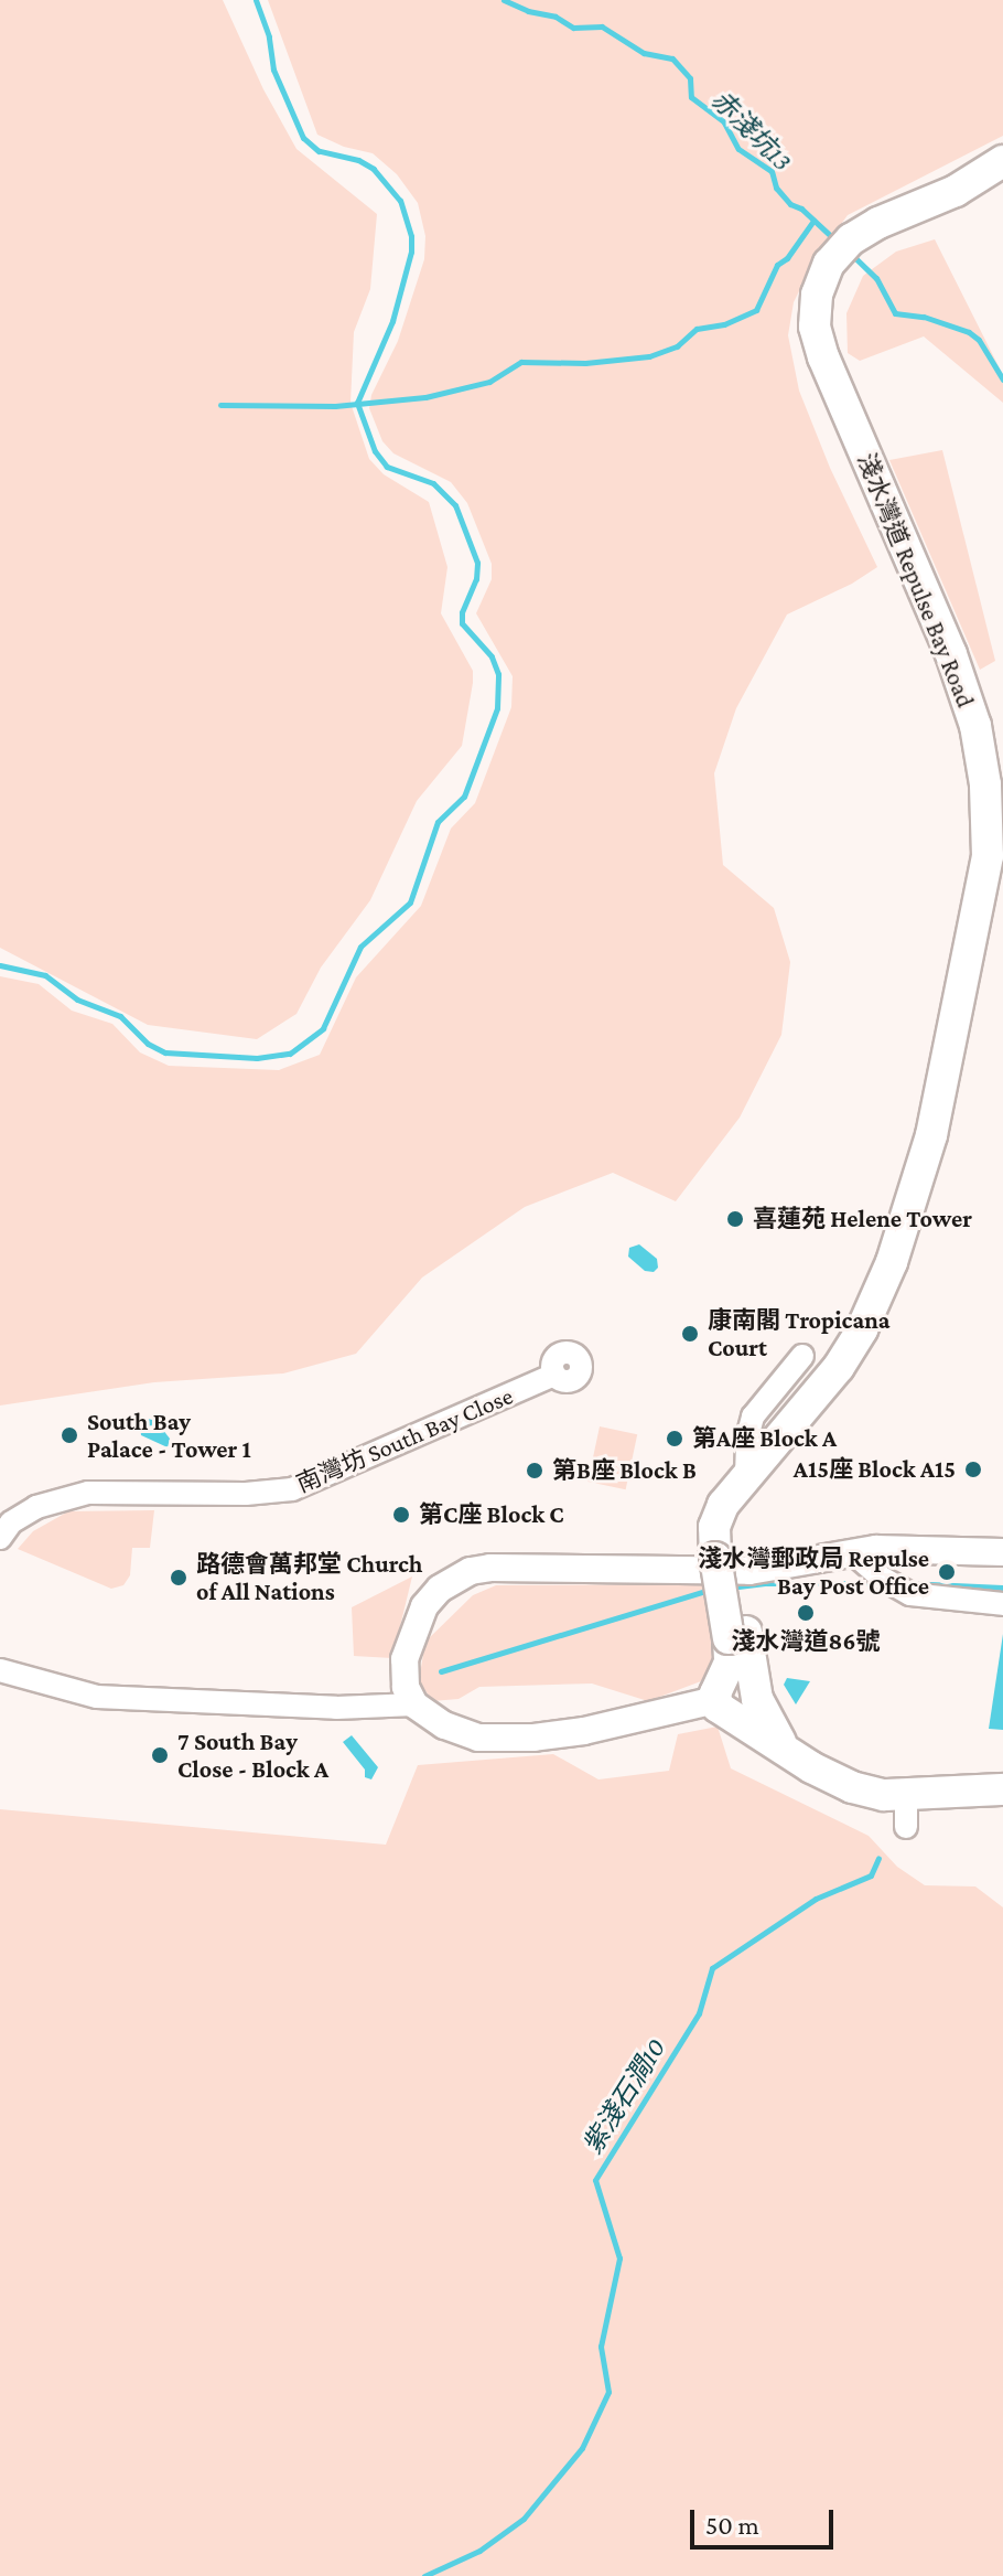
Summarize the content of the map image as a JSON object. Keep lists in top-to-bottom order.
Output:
{
  "streets": {
    "main road": ["淺水灣道 Repulse Bay Road"],
    "street": ["南灣坊 South Bay Close"]
  },
  "water": ["赤淺坑13", "紫淺石澗10"],
  "places": [
    "喜蓮苑 Helene Tower",
    "康南閣 Tropicana Court",
    "South Bay Palace - Tower 1",
    "第A座 Block A",
    "A15座 Block A15",
    "第B座 Block B",
    "第C座 Block C",
    "淺水灣郵政局 Repulse Bay Post Office",
    "路德會萬邦堂 Church of All Nations",
    "淺水灣道86號",
    "7 South Bay Close - Block A"
  ],
  "scale_bar": "50 m"
}
